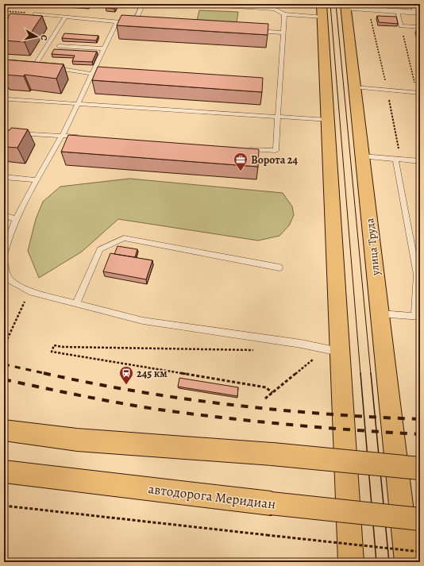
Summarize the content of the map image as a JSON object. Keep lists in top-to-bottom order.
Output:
{
  "streets": {
    "main road": ["улица Труда", "автодорога Меридиан"]
  },
  "places": {
    "office": ["Ворота 24"],
    "station": ["245 км"]
  },
  "north": "right"
}
